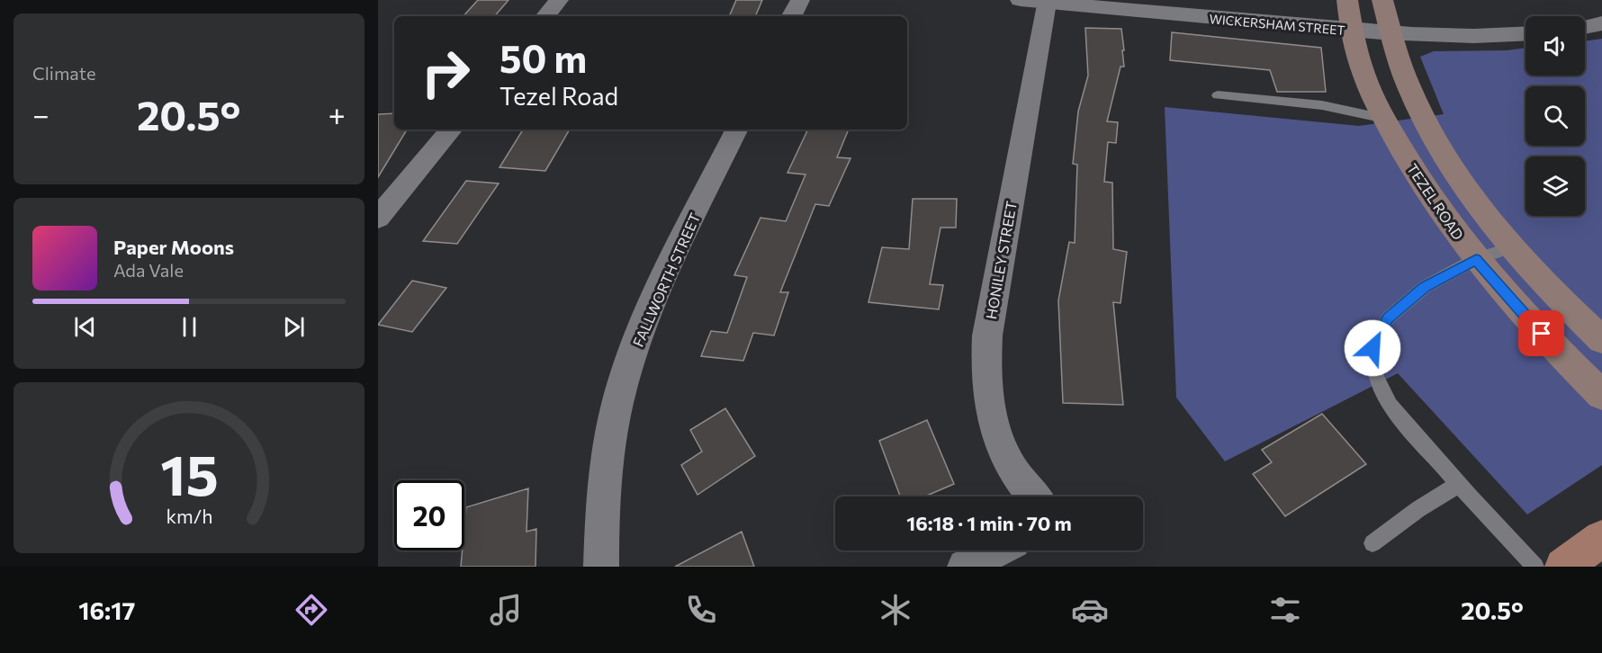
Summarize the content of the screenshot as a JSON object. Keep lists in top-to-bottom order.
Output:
{
  "streets": {
    "main road": ["TEZEL ROAD"],
    "street": ["WICKERSHAM STREET", "HONILEY STREET", "FALLWORTH STREET"]
  },
  "crossings": [
    ["WICKERSHAM STREET", "TEZEL ROAD"],
    ["WICKERSHAM STREET", "HONILEY STREET"]
  ],
  "page": {
    "tile": "Climate",
    "turn": ["50 m", "Tezel Road"],
    "heat": ["−", "20.5°", "+"],
    "song": ["Paper Moons", "Ada Vale"],
    "limit": "20",
    "trip": "16:18 · 1 min · 70 m",
    "tabs": ["16:17", "20.5°"],
    "gauge": ["15", "km/h"]
  }
}
